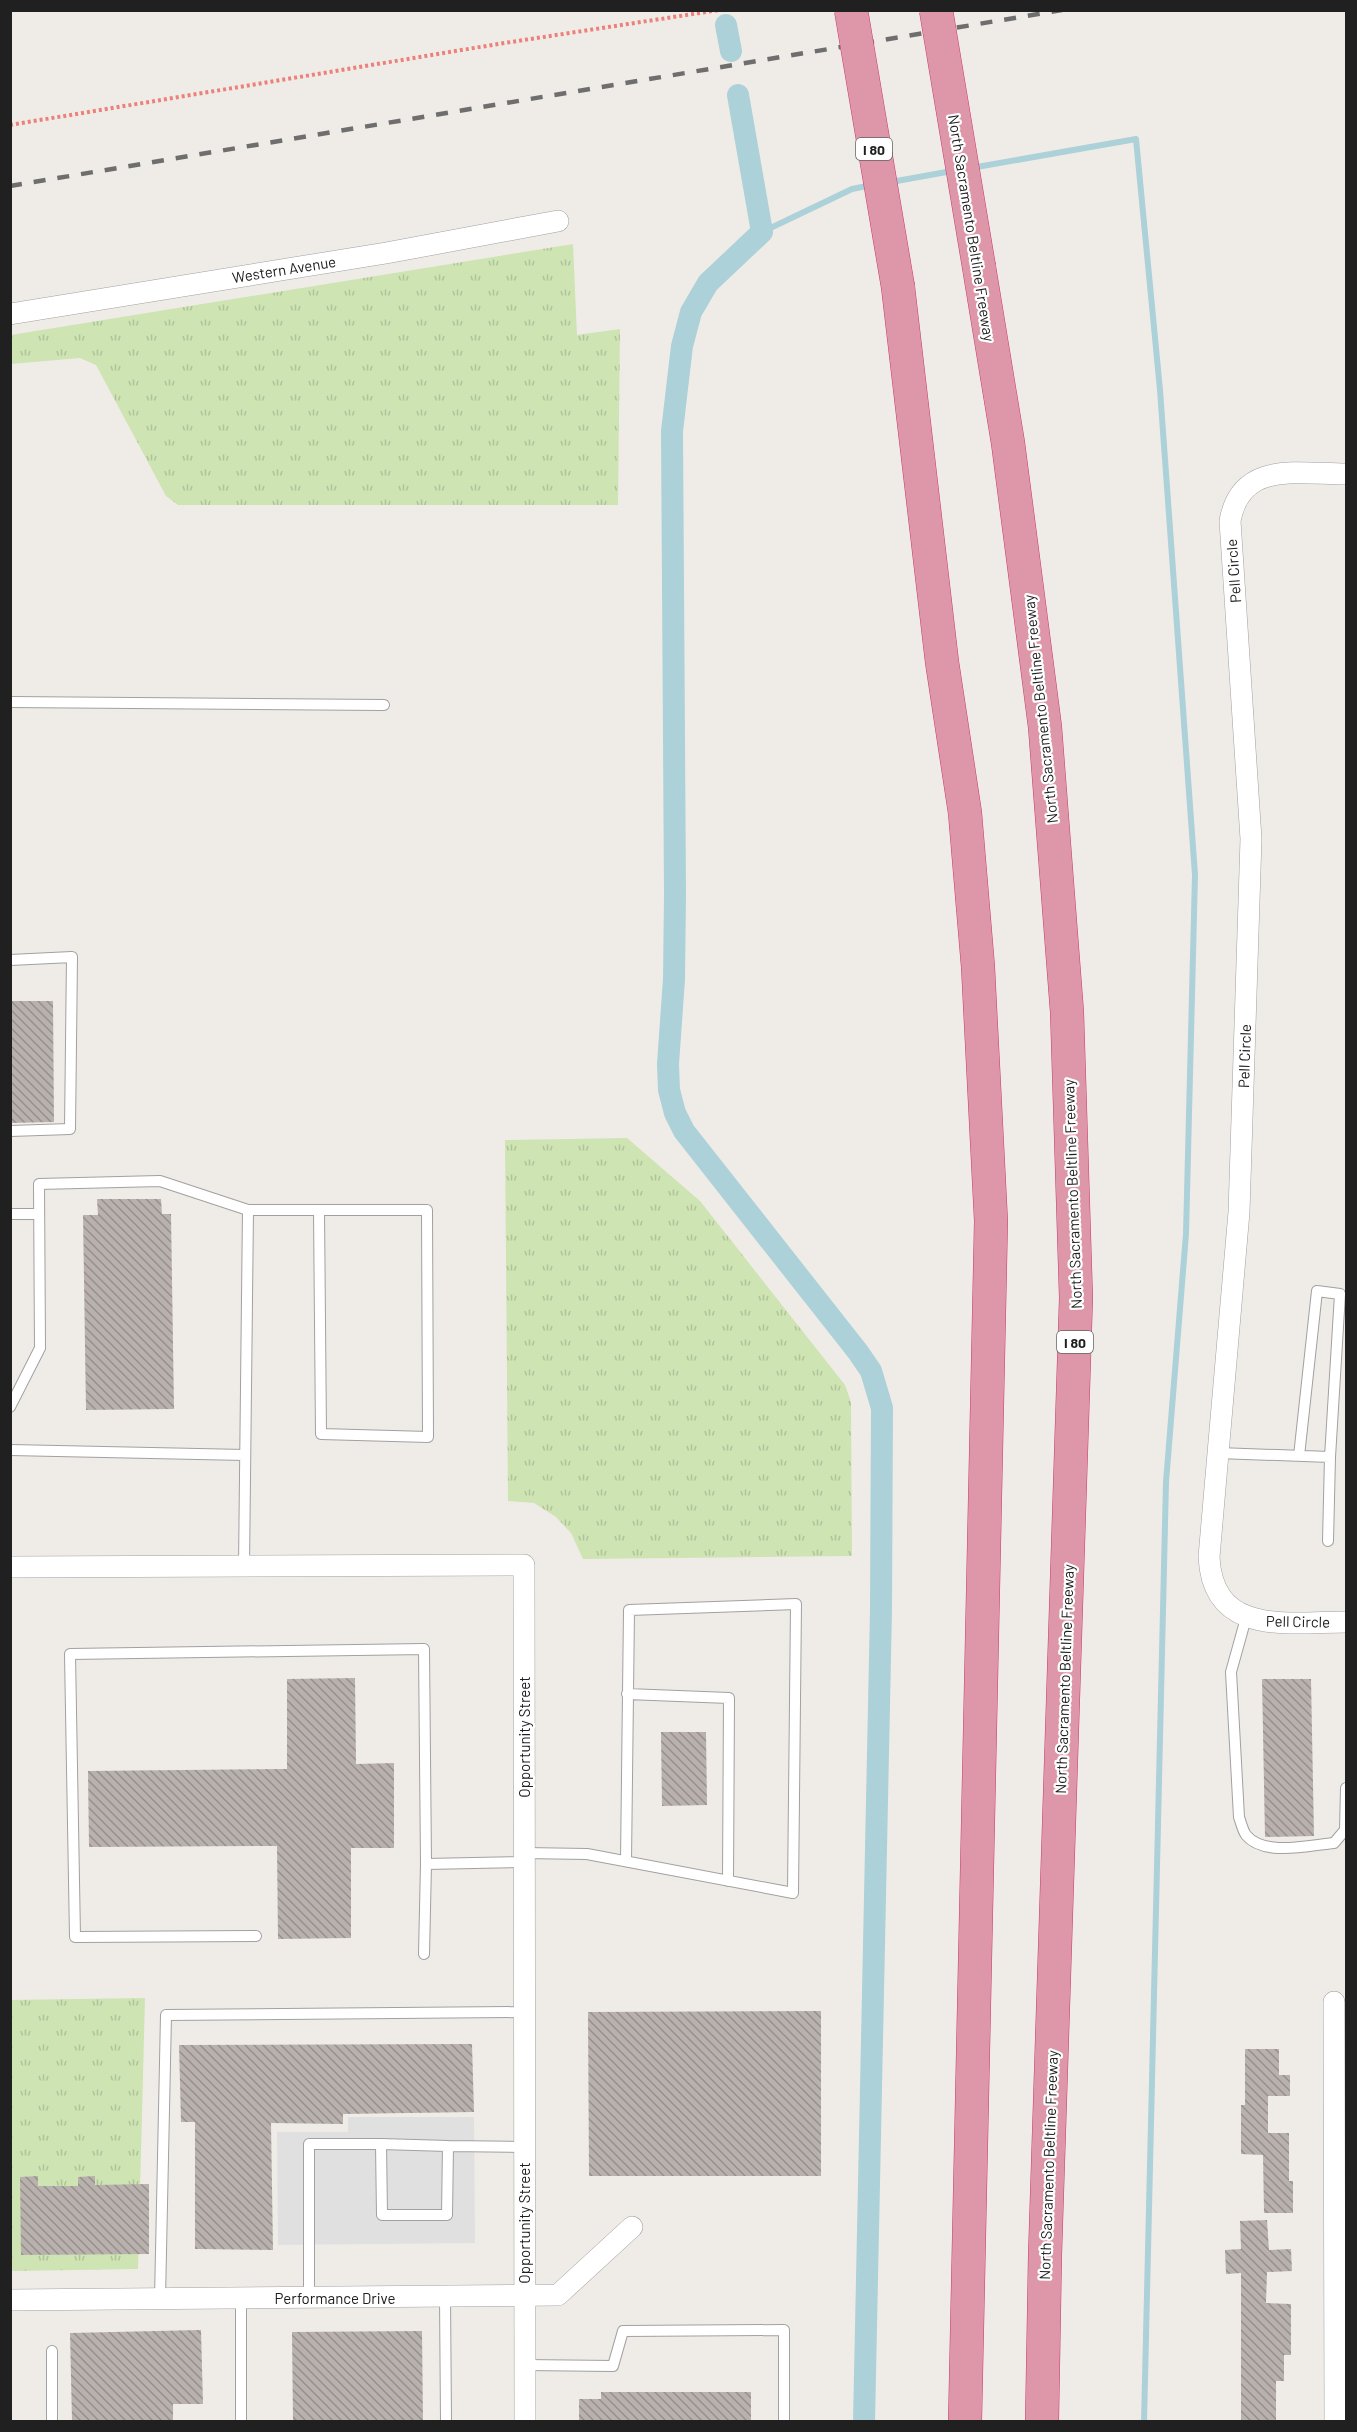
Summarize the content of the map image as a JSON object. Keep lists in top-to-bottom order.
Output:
{
  "streets": {
    "highway": ["I 80", "North Sacramento Beltline Freeway"],
    "street": [
      "Western Avenue",
      "Pell Circle",
      "Opportunity Street",
      "Performance Drive"
    ]
  },
  "crossings": [
    ["Opportunity Street", "Performance Drive"]
  ]
}
